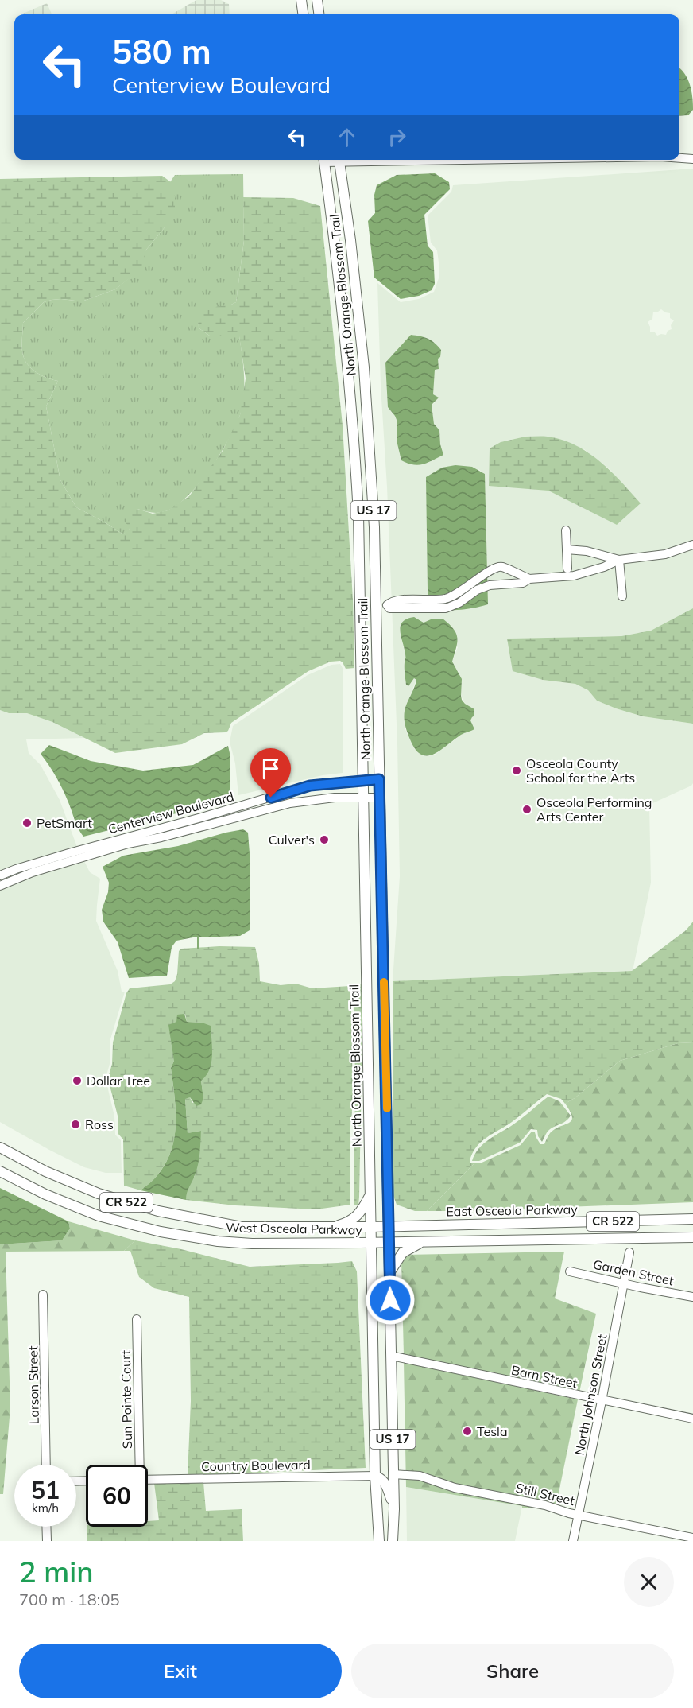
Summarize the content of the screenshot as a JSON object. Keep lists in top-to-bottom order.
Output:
{
  "streets": {
    "main road": [
      "North Orange Blossom Trail",
      "US 17",
      "CR 522",
      "East Osceola Parkway",
      "West Osceola Parkway"
    ],
    "street": [
      "Centerview Boulevard",
      "Garden Street",
      "Barn Street",
      "Larson Street",
      "North Johnson Street",
      "Sun Pointe Court",
      "Country Boulevard",
      "Still Street"
    ]
  },
  "crossings": [
    ["North Orange Blossom Trail", "Centerview Boulevard"],
    ["North Orange Blossom Trail", "CR 522"],
    ["North Orange Blossom Trail", "East Osceola Parkway"],
    ["North Orange Blossom Trail", "West Osceola Parkway"],
    ["North Orange Blossom Trail", "Barn Street"],
    ["North Orange Blossom Trail", "Country Boulevard"],
    ["North Orange Blossom Trail", "Still Street"],
    ["CR 522", "East Osceola Parkway"],
    ["CR 522", "West Osceola Parkway"],
    ["Garden Street", "North Johnson Street"],
    ["Barn Street", "North Johnson Street"],
    ["North Johnson Street", "Still Street"]
  ],
  "places": [
    "Osceola County School for the Arts",
    "Osceola Performing Arts Center",
    "PetSmart",
    "Culver's",
    "Dollar Tree",
    "Ross",
    "Tesla"
  ],
  "page": {
    "turn": ["580 m", "Centerview Boulevard"],
    "speed": "51 km/h",
    "limit": "60",
    "heading": ["2 min", "700 m · 18:05"],
    "buttons": ["Exit", "Share"]
  }
}
